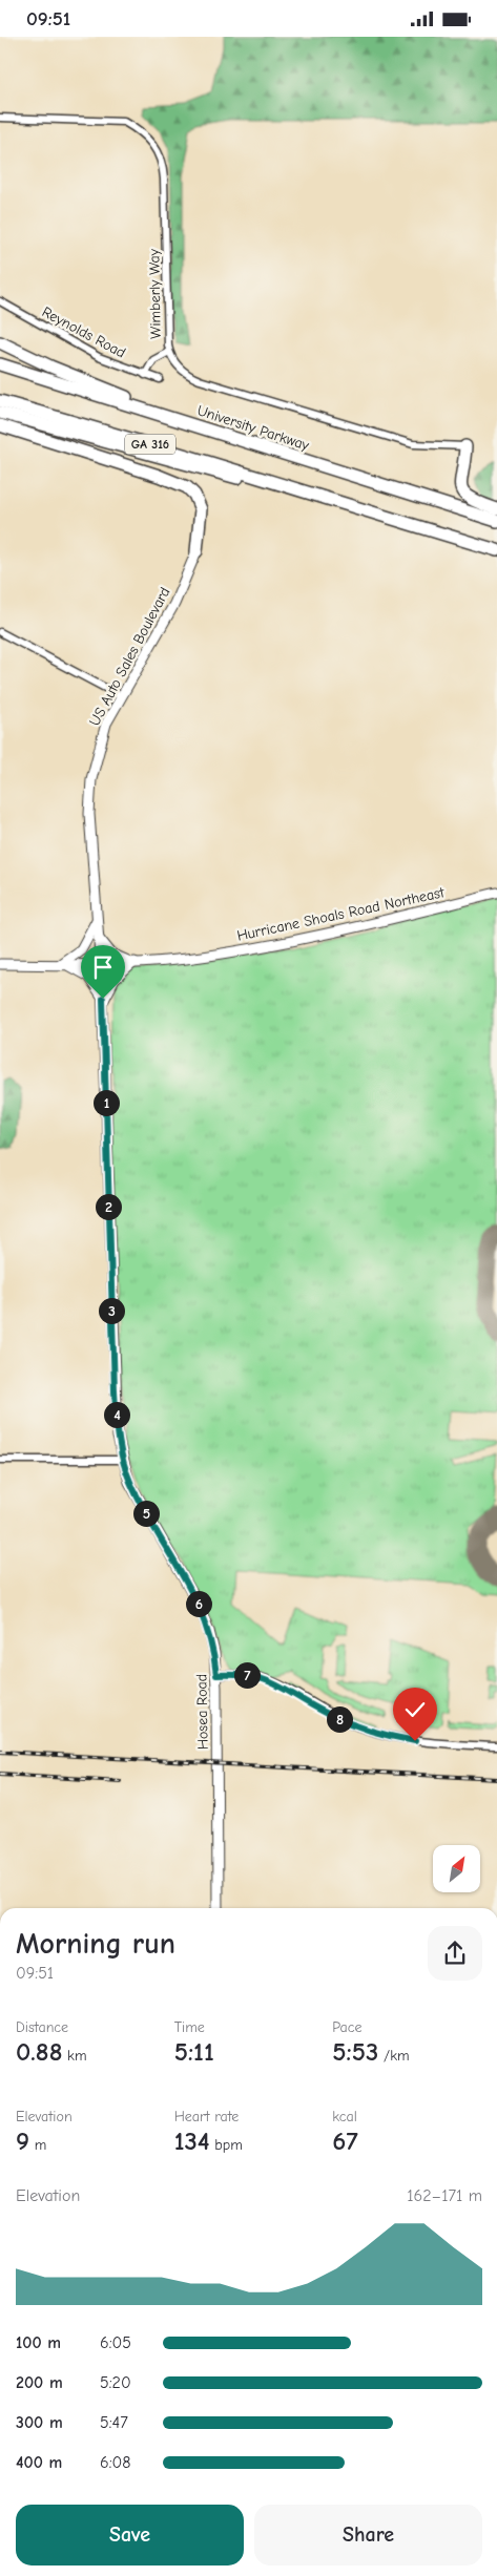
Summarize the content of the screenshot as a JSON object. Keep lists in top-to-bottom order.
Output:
{
  "streets": {
    "highway": ["University Parkway", "GA 316"],
    "street": [
      "Wimberly Way",
      "Reynolds Road",
      "US Auto Sales Boulevard",
      "Hurricane Shoals Road Northeast",
      "Hosea Road"
    ]
  },
  "crossings": [
    ["US Auto Sales Boulevard", "Hurricane Shoals Road Northeast"],
    ["US Auto Sales Boulevard", "Hosea Road"],
    ["Hurricane Shoals Road Northeast", "Hosea Road"]
  ],
  "north": "top right",
  "page": {
    "status": "09:51",
    "pins": [
      "1",
      "2",
      "3",
      "4",
      "5",
      "6",
      "7",
      "8"
    ],
    "heading": ["Morning run", "09:51"],
    "stats": [
      ["Distance", "0.88 km"],
      ["Time", "5:11"],
      ["Pace", "5:53 /km"],
      ["Elevation", "9 m"],
      ["Heart rate", "134 bpm"],
      ["kcal", "67"]
    ],
    "chart": ["Elevation", "162–171 m"],
    "list": [
      {
        "name": "100 m",
        "note": "6:05"
      },
      {
        "name": "200 m",
        "note": "5:20"
      },
      {
        "name": "300 m",
        "note": "5:47"
      },
      {
        "name": "400 m",
        "note": "6:08"
      }
    ],
    "buttons": ["Save", "Share"]
  }
}
